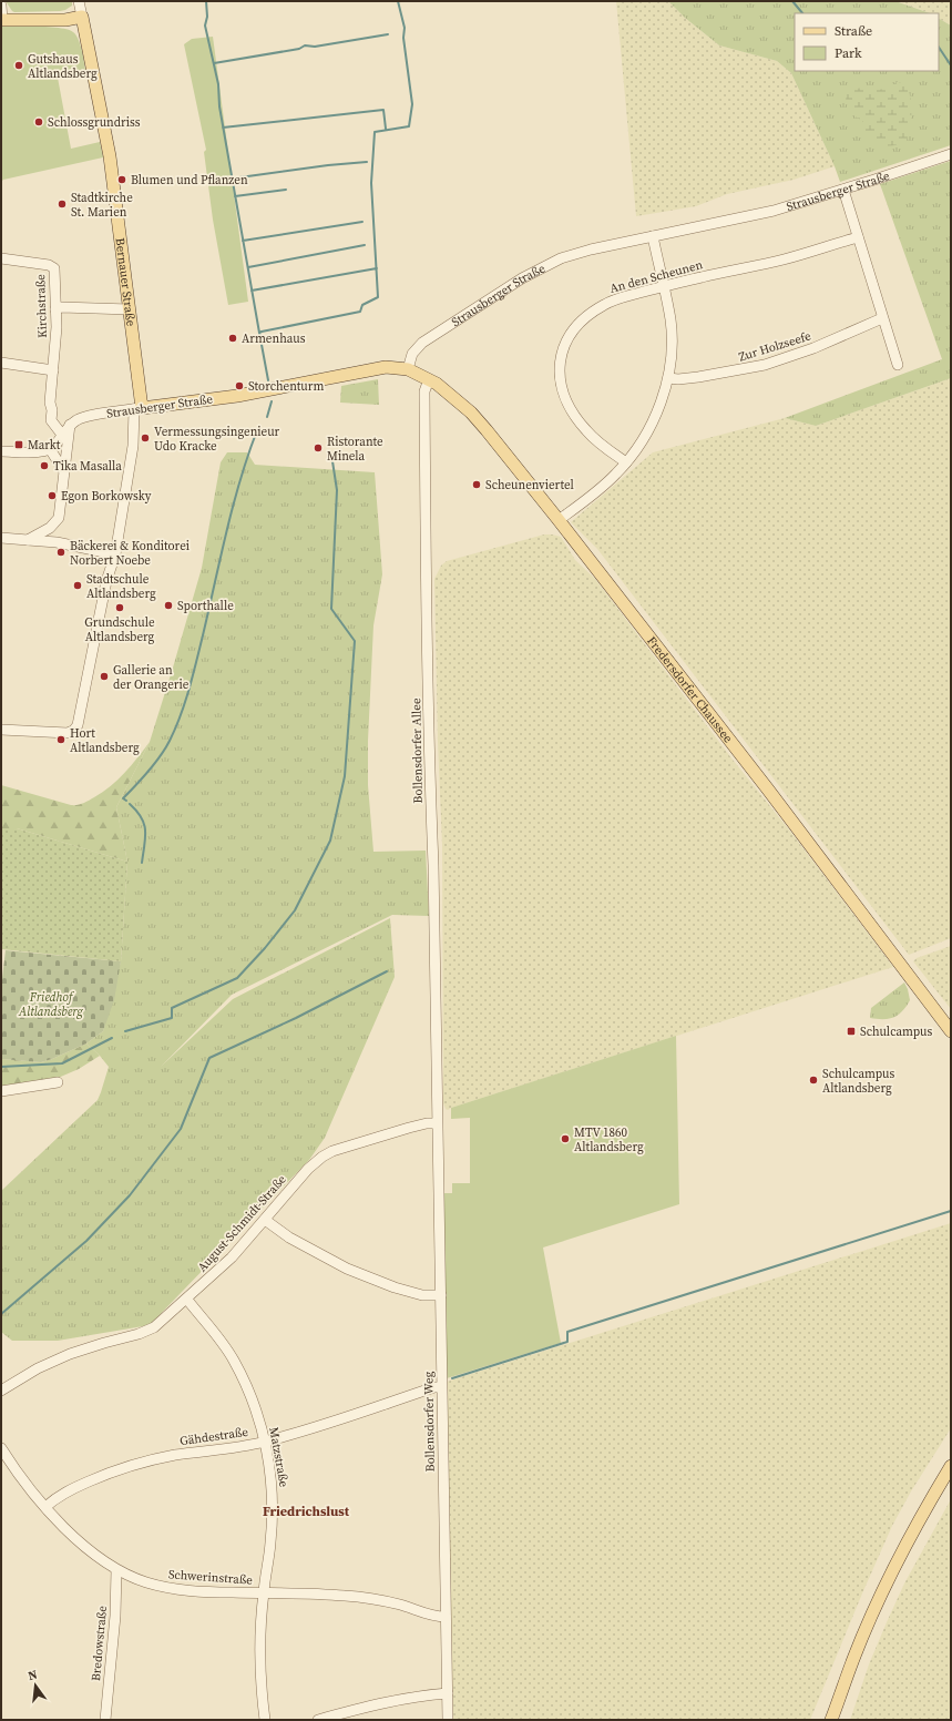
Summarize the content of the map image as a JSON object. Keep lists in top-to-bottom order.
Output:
{
  "streets": {
    "main road": ["Strausberger Straße", "Bernauer Straße", "Fredersdorfer Chaussee"],
    "street": [
      "An den Scheunen",
      "Kirchstraße",
      "Zur Holzseefe",
      "Bollensdorfer Allee",
      "August-Schmidt-Straße",
      "Bollensdorfer Weg",
      "Gähdestraße",
      "Matzstraße",
      "Schwerinstraße",
      "Bredowstraße"
    ]
  },
  "crossings": [
    ["Strausberger Straße", "Bernauer Straße"],
    ["Strausberger Straße", "Kirchstraße"],
    ["Strausberger Straße", "Fredersdorfer Chaussee"],
    ["Fredersdorfer Chaussee", "Bollensdorfer Allee"],
    ["Bollensdorfer Allee", "August-Schmidt-Straße"],
    ["Bollensdorfer Allee", "Bollensdorfer Weg"],
    ["August-Schmidt-Straße", "Bollensdorfer Weg"],
    ["August-Schmidt-Straße", "Matzstraße"],
    ["Bollensdorfer Weg", "Gähdestraße"],
    ["Bollensdorfer Weg", "Schwerinstraße"],
    ["Gähdestraße", "Matzstraße"],
    ["Gähdestraße", "Schwerinstraße"],
    ["Matzstraße", "Schwerinstraße"],
    ["Schwerinstraße", "Bredowstraße"]
  ],
  "districts": ["Friedrichslust"],
  "parks": ["Friedhof Altlandsberg"],
  "places": {
    "other": [
      "Gutshaus Altlandsberg",
      "Schlossgrundriss",
      "Blumen und Pflanzen",
      "Stadtkirche St. Marien",
      "Armenhaus",
      "Storchenturm",
      "Vermessungsingenieur Udo Kracke",
      "Ristorante Minela",
      "Tika Masalla",
      "Scheunenviertel",
      "Egon Borkowsky",
      "Bäckerei & Konditorei Norbert Noebe",
      "Stadtschule Altlandsberg",
      "Sporthalle",
      "Grundschule Altlandsberg",
      "Gallerie an der Orangerie",
      "Hort Altlandsberg",
      "Schulcampus Altlandsberg",
      "MTV 1860 Altlandsberg"
    ],
    "transit": ["Markt", "Schulcampus"]
  },
  "legend": ["Straße", "Park"],
  "north": "top"
}
